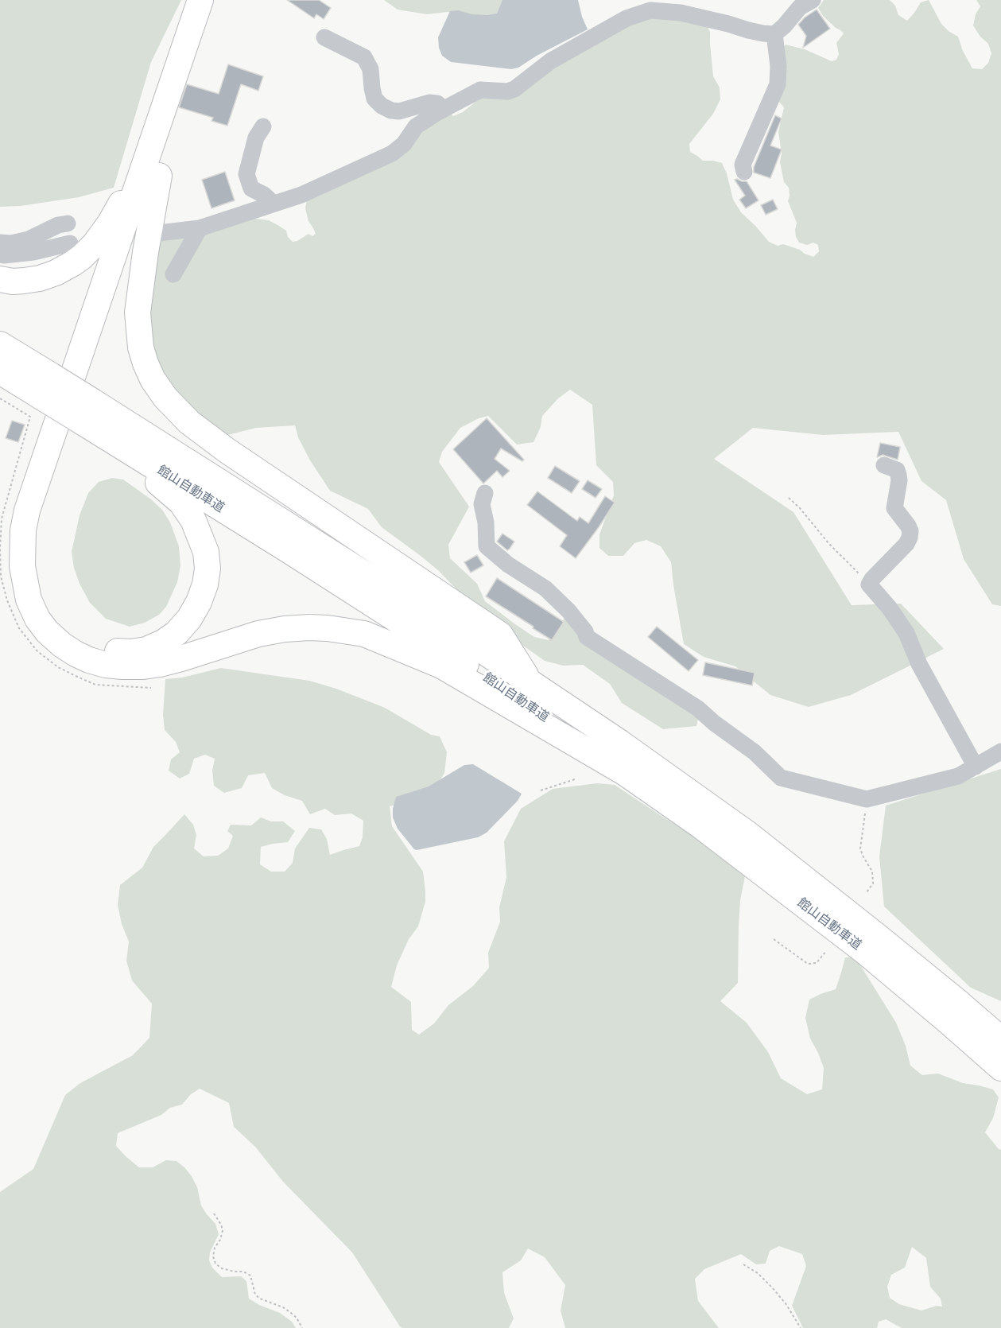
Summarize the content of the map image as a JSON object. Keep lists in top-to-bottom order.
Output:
{
  "streets": {
    "highway": ["館山自動車道"]
  }
}
